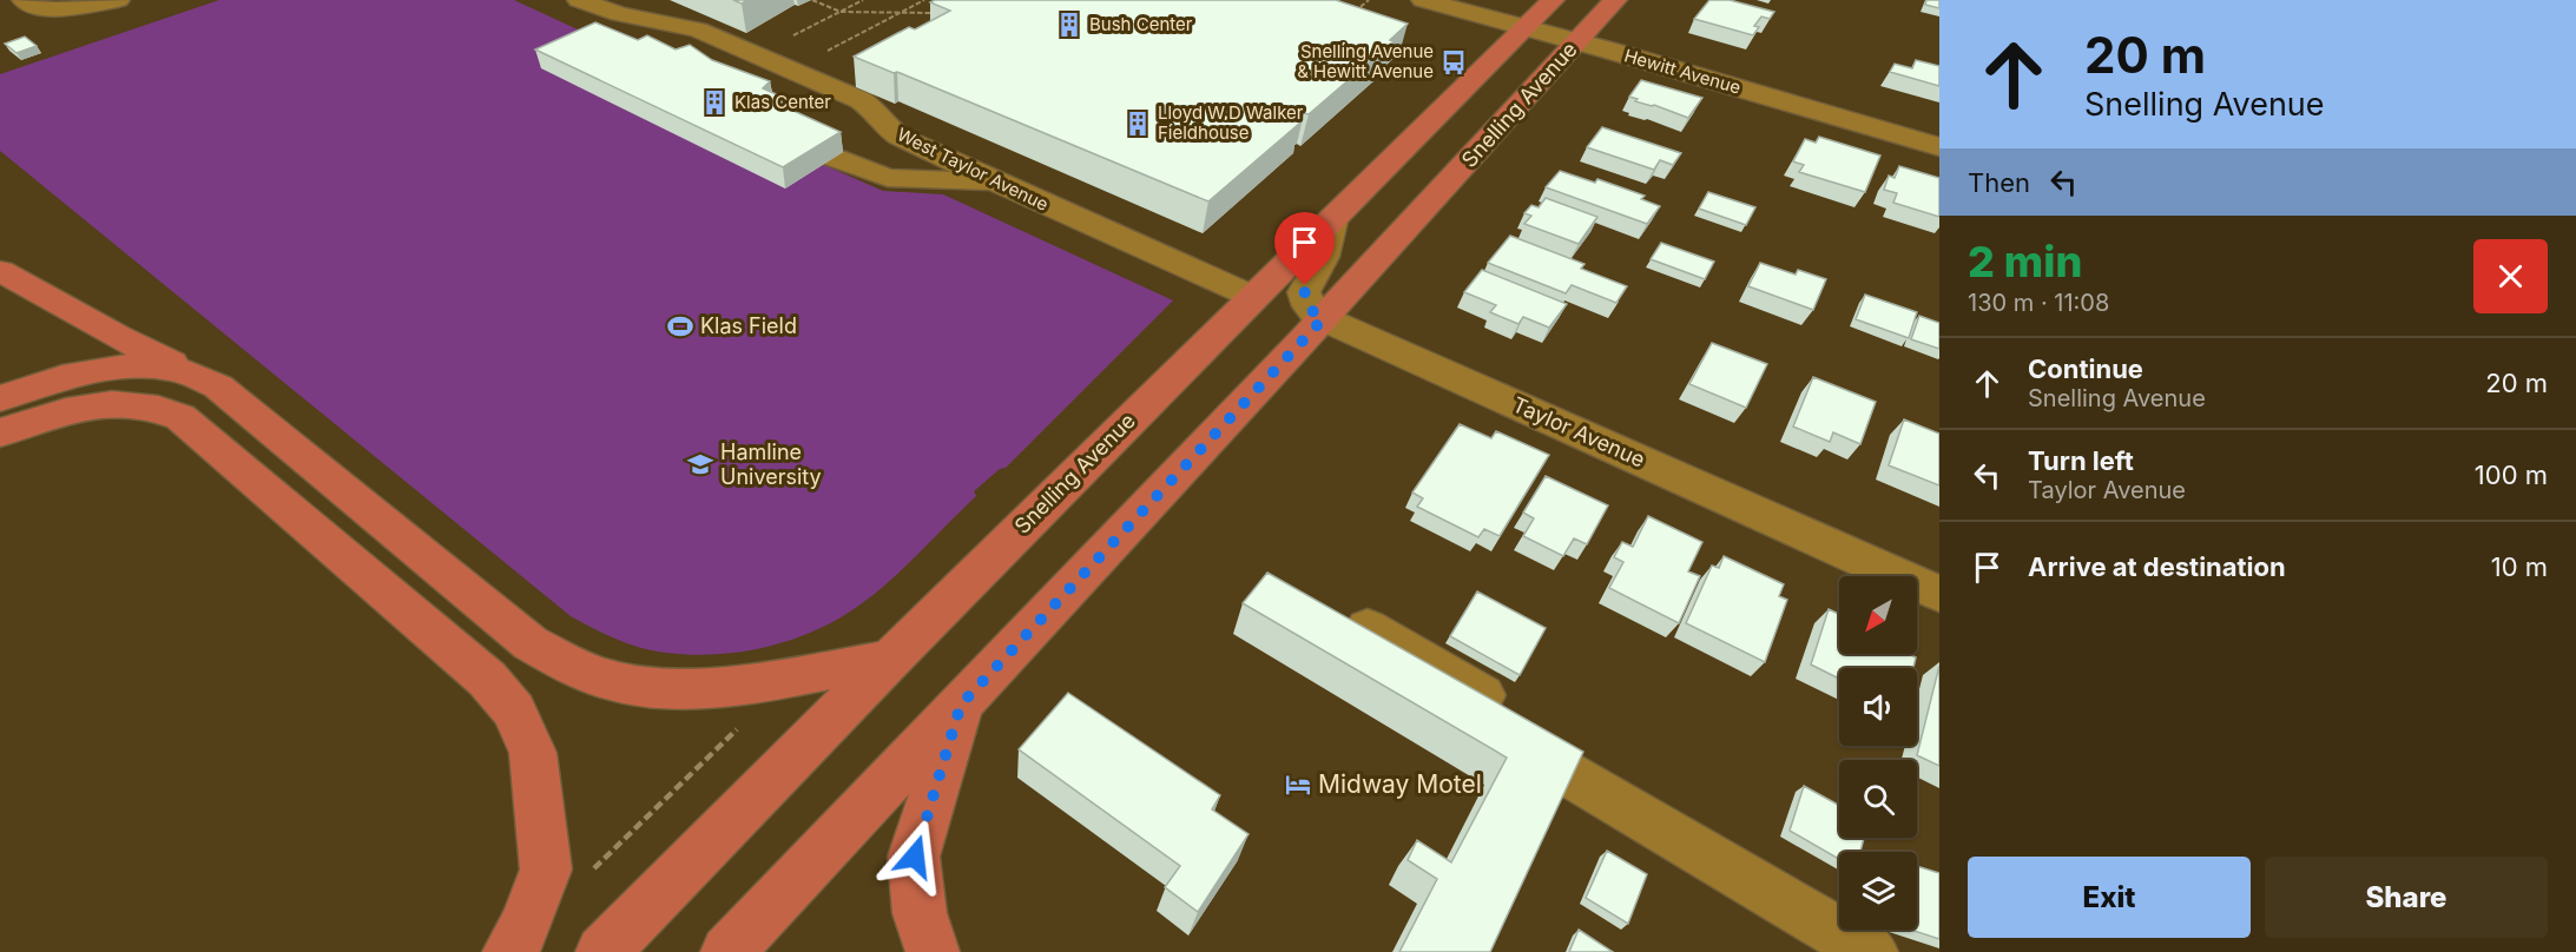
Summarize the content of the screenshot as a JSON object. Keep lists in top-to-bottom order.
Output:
{
  "streets": {
    "main road": ["Snelling Avenue"],
    "street": ["Hewitt Avenue", "West Taylor Avenue", "Taylor Avenue"]
  },
  "crossings": [
    ["Hewitt Avenue", "Snelling Avenue"],
    ["Snelling Avenue", "West Taylor Avenue"],
    ["Snelling Avenue", "Taylor Avenue"]
  ],
  "places": {
    "building": ["Bush Center", "Klas Center", "Lloyd W.D Walker Fieldhouse"],
    "bus stop": ["Snelling Avenue & Hewitt Avenue"],
    "sports": ["Klas Field"],
    "school or university": ["Hamline University"],
    "hotel": ["Midway Motel"]
  },
  "north": "bottom left",
  "page": {
    "turn": ["20 m", "Snelling Avenue"],
    "then": "Then",
    "heading": ["2 min", "130 m · 11:08"],
    "list": [
      {
        "name": "Continue",
        "note": "Snelling Avenue",
        "value": "20 m"
      },
      {
        "name": "Turn left",
        "note": "Taylor Avenue",
        "value": "100 m"
      },
      {
        "name": "Arrive at destination",
        "value": "10 m"
      }
    ],
    "buttons": ["Exit", "Share"]
  }
}
